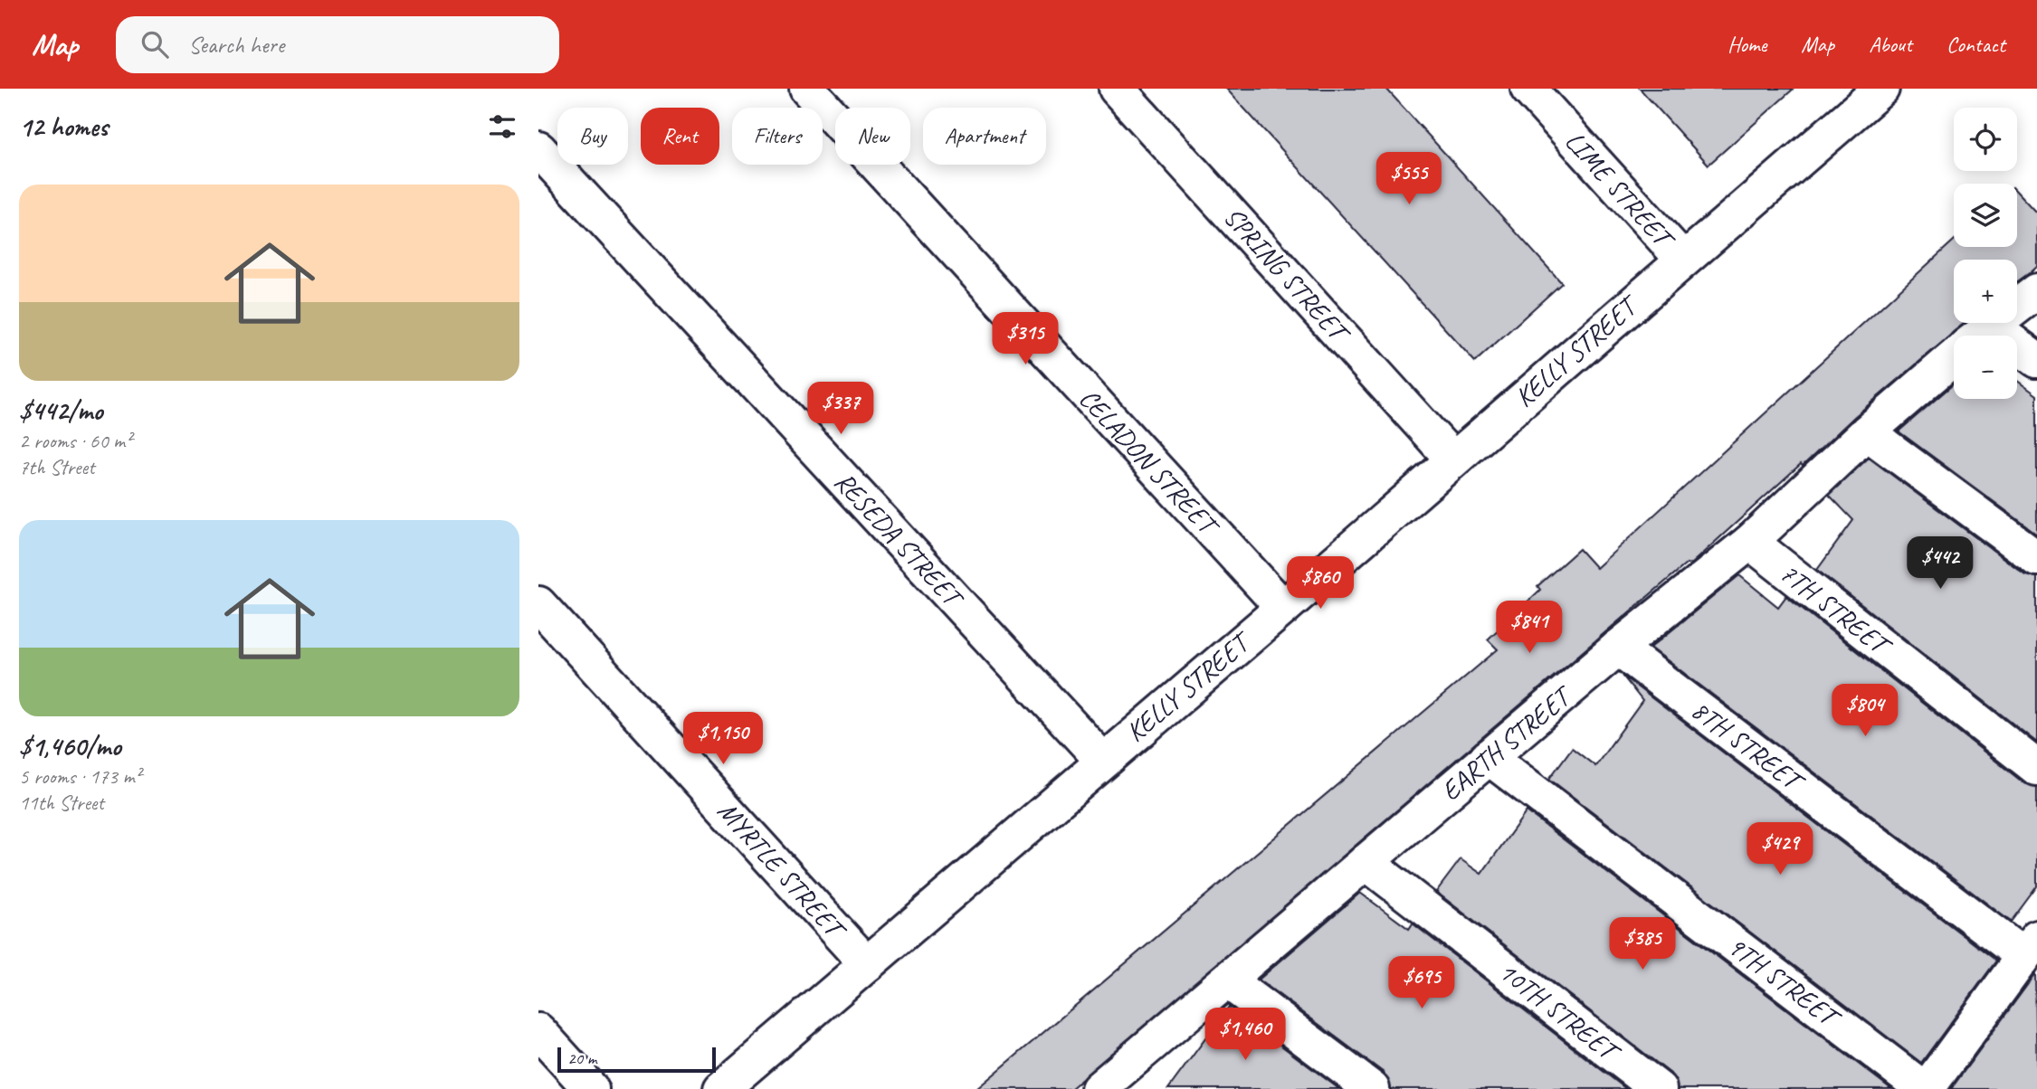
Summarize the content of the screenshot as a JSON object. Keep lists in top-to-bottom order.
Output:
{
  "streets": {
    "street": [
      "LIME STREET",
      "SPRING STREET",
      "KELLY STREET",
      "CELADON STREET",
      "RESEDA STREET",
      "7TH STREET",
      "EARTH STREET",
      "8TH STREET",
      "MYRTLE STREET",
      "9TH STREET",
      "10TH STREET"
    ]
  },
  "crossings": [
    ["LIME STREET", "KELLY STREET"],
    ["SPRING STREET", "KELLY STREET"],
    ["KELLY STREET", "CELADON STREET"],
    ["KELLY STREET", "RESEDA STREET"],
    ["KELLY STREET", "MYRTLE STREET"],
    ["7TH STREET", "EARTH STREET"],
    ["EARTH STREET", "8TH STREET"],
    ["EARTH STREET", "9TH STREET"],
    ["EARTH STREET", "10TH STREET"]
  ],
  "scale_bar": "20 m",
  "page": {
    "header": "Map",
    "search": "Search here",
    "nav": [
      "Home",
      "Map",
      "About",
      "Contact"
    ],
    "heading": "12 homes",
    "map_buttons": ["+", "−"],
    "chip": [
      "Buy",
      "Rent",
      "Filters",
      "New",
      "Apartment"
    ],
    "price": [
      "$555",
      "$315",
      "$337",
      "$442",
      "$860",
      "$841",
      "$804",
      "$1,150",
      "$429",
      "$385",
      "$695",
      "$1,460"
    ],
    "list": [
      {
        "name": "$442/mo",
        "note": "2 rooms · 60 m² · 7th Street"
      },
      {
        "name": "$1,460/mo",
        "note": "5 rooms · 173 m² · 11th Street"
      }
    ],
    "scale": "20 m"
  }
}
